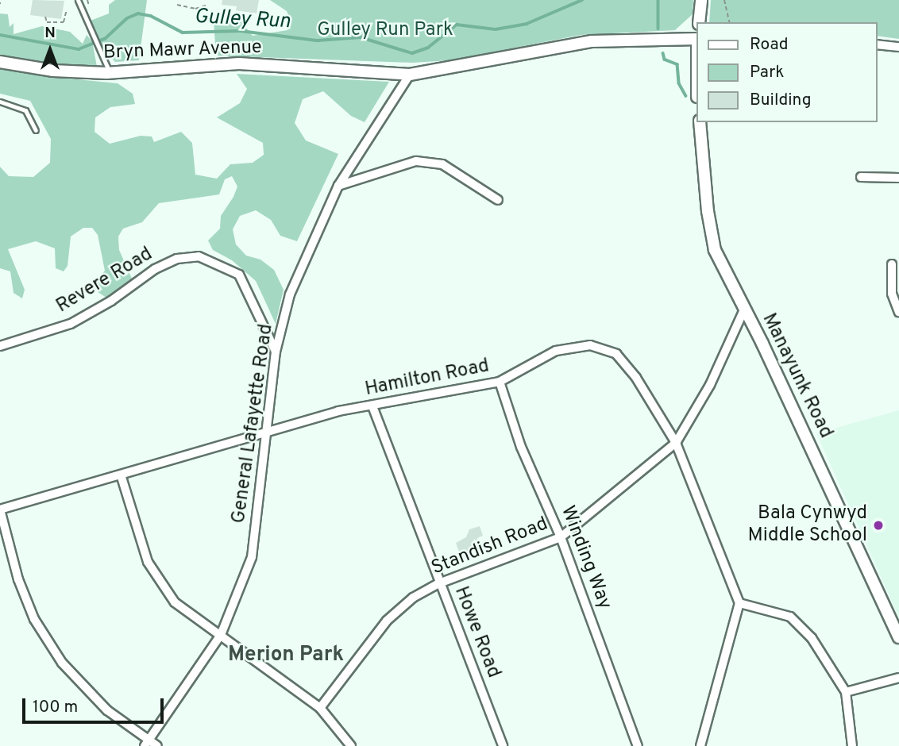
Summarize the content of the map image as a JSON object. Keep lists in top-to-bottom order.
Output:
{
  "streets": {
    "street": [
      "Bryn Mawr Avenue",
      "Revere Road",
      "Manayunk Road",
      "Hamilton Road",
      "General Lafayette Road",
      "Standish Road",
      "Winding Way",
      "Howe Road"
    ]
  },
  "crossings": [
    ["Bryn Mawr Avenue", "General Lafayette Road"],
    ["Revere Road", "General Lafayette Road"],
    ["Manayunk Road", "Standish Road"],
    ["Hamilton Road", "General Lafayette Road"],
    ["Hamilton Road", "Standish Road"],
    ["Hamilton Road", "Winding Way"],
    ["Hamilton Road", "Howe Road"],
    ["Standish Road", "Winding Way"],
    ["Standish Road", "Howe Road"]
  ],
  "districts": ["Merion Park"],
  "water": ["Gulley Run"],
  "parks": ["Gulley Run Park"],
  "places": ["Bala Cynwyd Middle School"],
  "legend": ["Road", "Park", "Building"],
  "scale_bar": "100 m",
  "north": "top"
}
